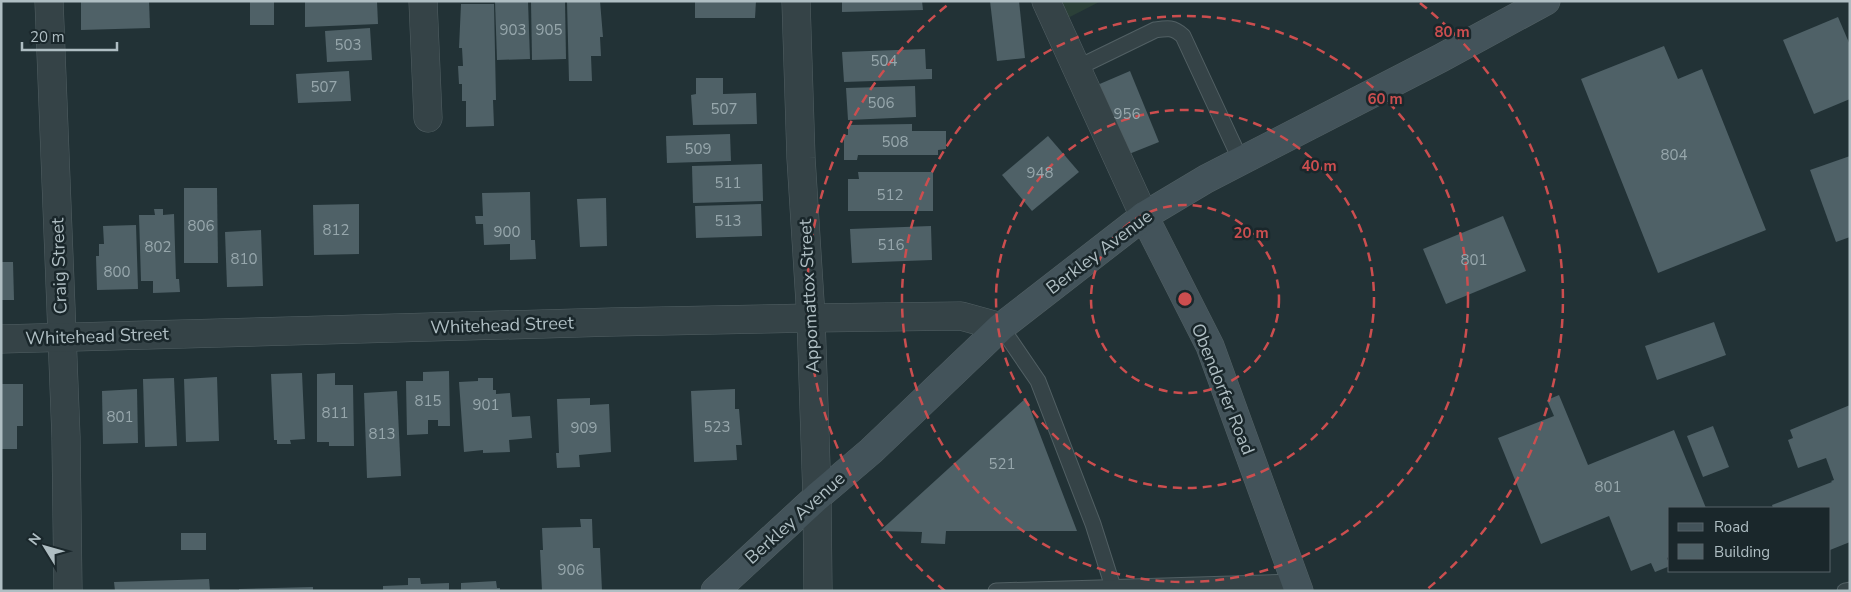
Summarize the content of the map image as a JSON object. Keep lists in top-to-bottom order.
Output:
{
  "streets": {
    "street": [
      "Berkley Avenue",
      "Craig Street",
      "Appomattox Street",
      "Whitehead Street",
      "Obendorfer Road"
    ]
  },
  "crossings": [
    ["Berkley Avenue", "Appomattox Street"],
    ["Berkley Avenue", "Whitehead Street"],
    ["Berkley Avenue", "Obendorfer Road"],
    ["Craig Street", "Whitehead Street"],
    ["Appomattox Street", "Whitehead Street"]
  ],
  "house_numbers": [
    "903",
    "905",
    "503",
    "504",
    "507",
    "506",
    "507",
    "956",
    "508",
    "509",
    "804",
    "948",
    "511",
    "512",
    "513",
    "806",
    "812",
    "900",
    "516",
    "802",
    "810",
    "801",
    "800",
    "815",
    "901",
    "811",
    "801",
    "523",
    "909",
    "813",
    "521",
    "801",
    "906"
  ],
  "legend": ["Road", "Building"],
  "scale_bar": "20 m",
  "north": "top left",
  "rings": [
    "80 m",
    "60 m",
    "40 m",
    "20 m"
  ]
}
